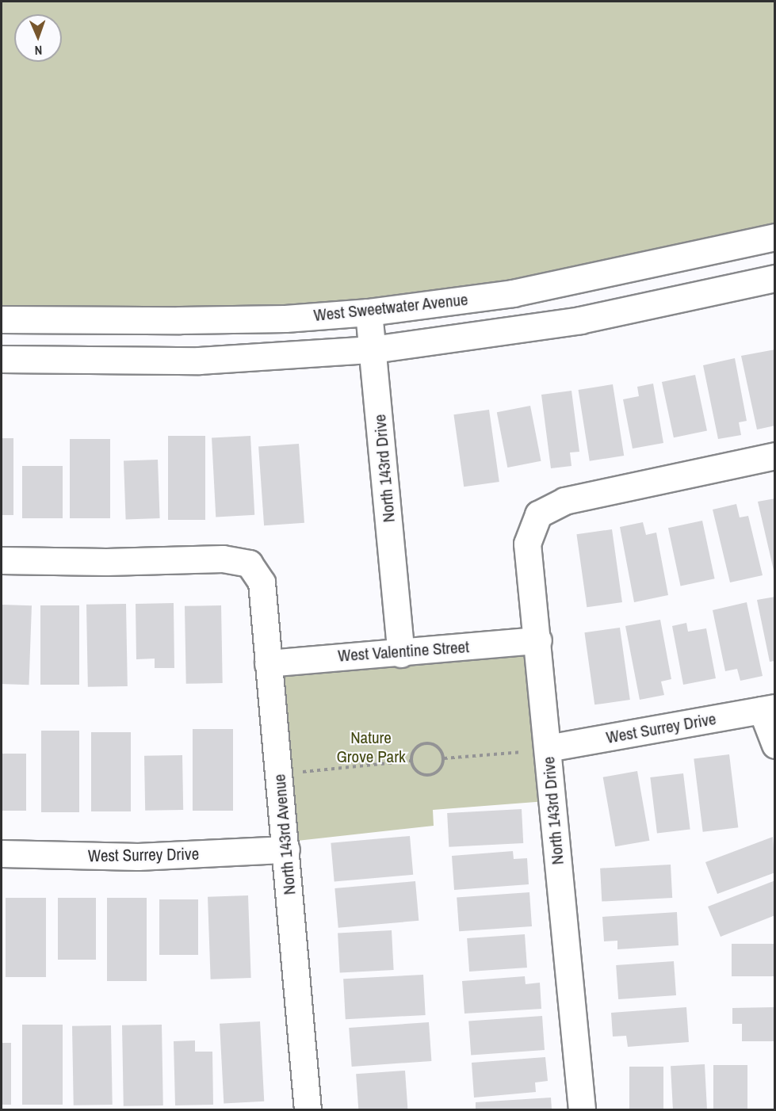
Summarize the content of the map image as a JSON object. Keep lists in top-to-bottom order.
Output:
{
  "streets": {
    "street": [
      "West Sweetwater Avenue",
      "North 143rd Drive",
      "West Valentine Street",
      "West Surrey Drive",
      "North 143rd Avenue"
    ]
  },
  "crossings": [
    ["West Sweetwater Avenue", "North 143rd Drive"],
    ["North 143rd Drive", "West Valentine Street"],
    ["North 143rd Drive", "West Surrey Drive"],
    ["West Valentine Street", "North 143rd Avenue"],
    ["West Surrey Drive", "North 143rd Avenue"]
  ],
  "parks": ["Nature Grove Park"],
  "north": "bottom"
}
